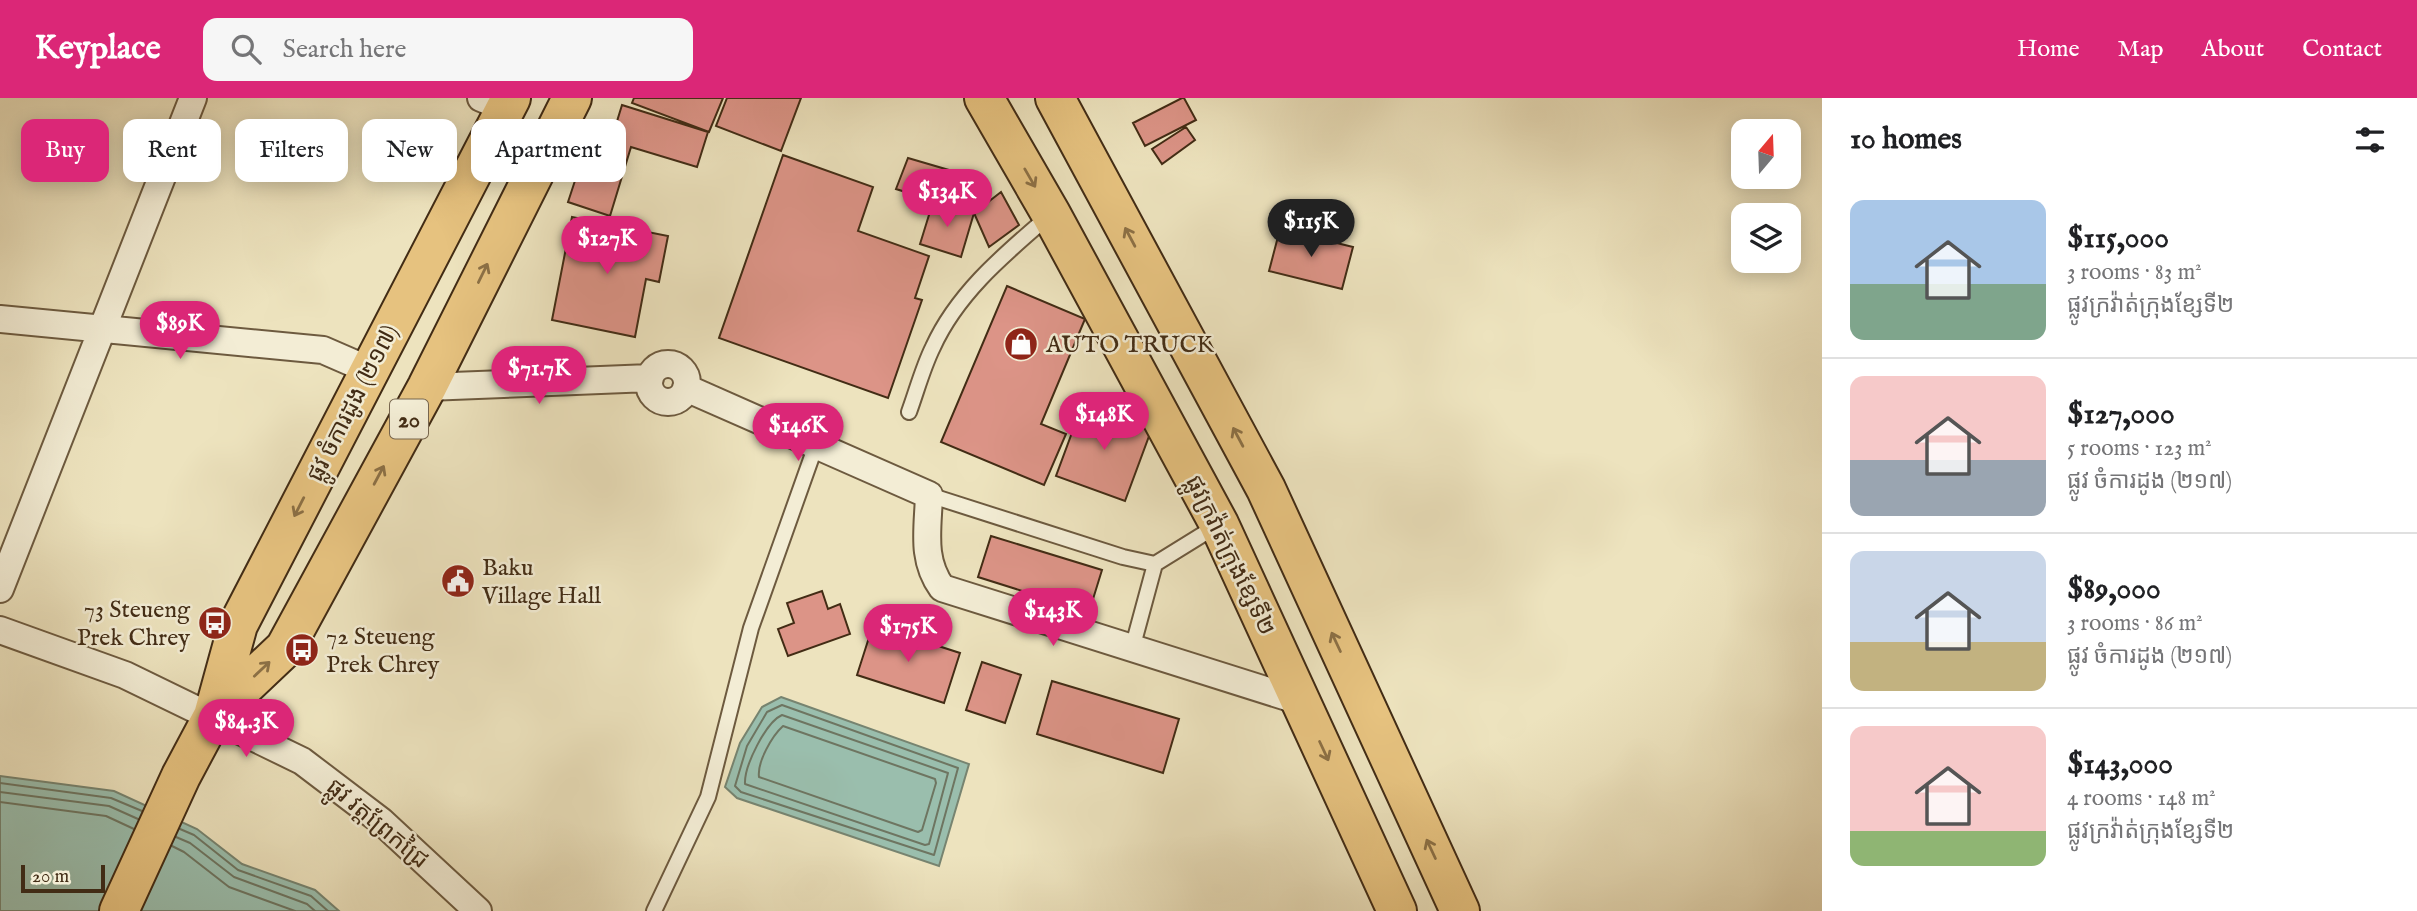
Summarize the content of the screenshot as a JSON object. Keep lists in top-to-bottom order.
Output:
{
  "streets": {
    "main road": ["ផ្លូវ ចំការដូង (២១៧)", "20", "ផ្លូវក្រវ៉ាត់ក្រុងខ្សែទី២"],
    "street": ["ផ្លូវ វត្តព្រែកជ្រៃ"]
  },
  "crossings": [
    ["ផ្លូវ ចំការដូង (២១៧)", "ផ្លូវ វត្តព្រែកជ្រៃ"]
  ],
  "places": {
    "shop": ["AUTO TRUCK"],
    "public building": ["Baku Village Hall"],
    "bus stop": ["73 Steueng Prek Chrey", "72 Steueng Prek Chrey"]
  },
  "scale_bar": "20 m",
  "north": "top",
  "page": {
    "header": "Keyplace",
    "search": "Search here",
    "nav": [
      "Home",
      "Map",
      "About",
      "Contact"
    ],
    "heading": "10 homes",
    "chip": [
      "Buy",
      "Rent",
      "Filters",
      "New",
      "Apartment"
    ],
    "price": [
      "$134K",
      "$115K",
      "$127K",
      "$89K",
      "$71.7K",
      "$148K",
      "$146K",
      "$143K",
      "$175K",
      "$84.3K"
    ],
    "list": [
      {
        "name": "$115,000",
        "note": "3 rooms · 83 m² · ផ្លូវក្រវ៉ាត់ក្រុងខ្សែទី២"
      },
      {
        "name": "$127,000",
        "note": "5 rooms · 123 m² · ផ្លូវ ចំការដូង (២១៧)"
      },
      {
        "name": "$89,000",
        "note": "3 rooms · 86 m² · ផ្លូវ ចំការដូង (២១៧)"
      },
      {
        "name": "$143,000",
        "note": "4 rooms · 148 m² · ផ្លូវក្រវ៉ាត់ក្រុងខ្សែទី២"
      }
    ],
    "scale": "20 m"
  }
}
